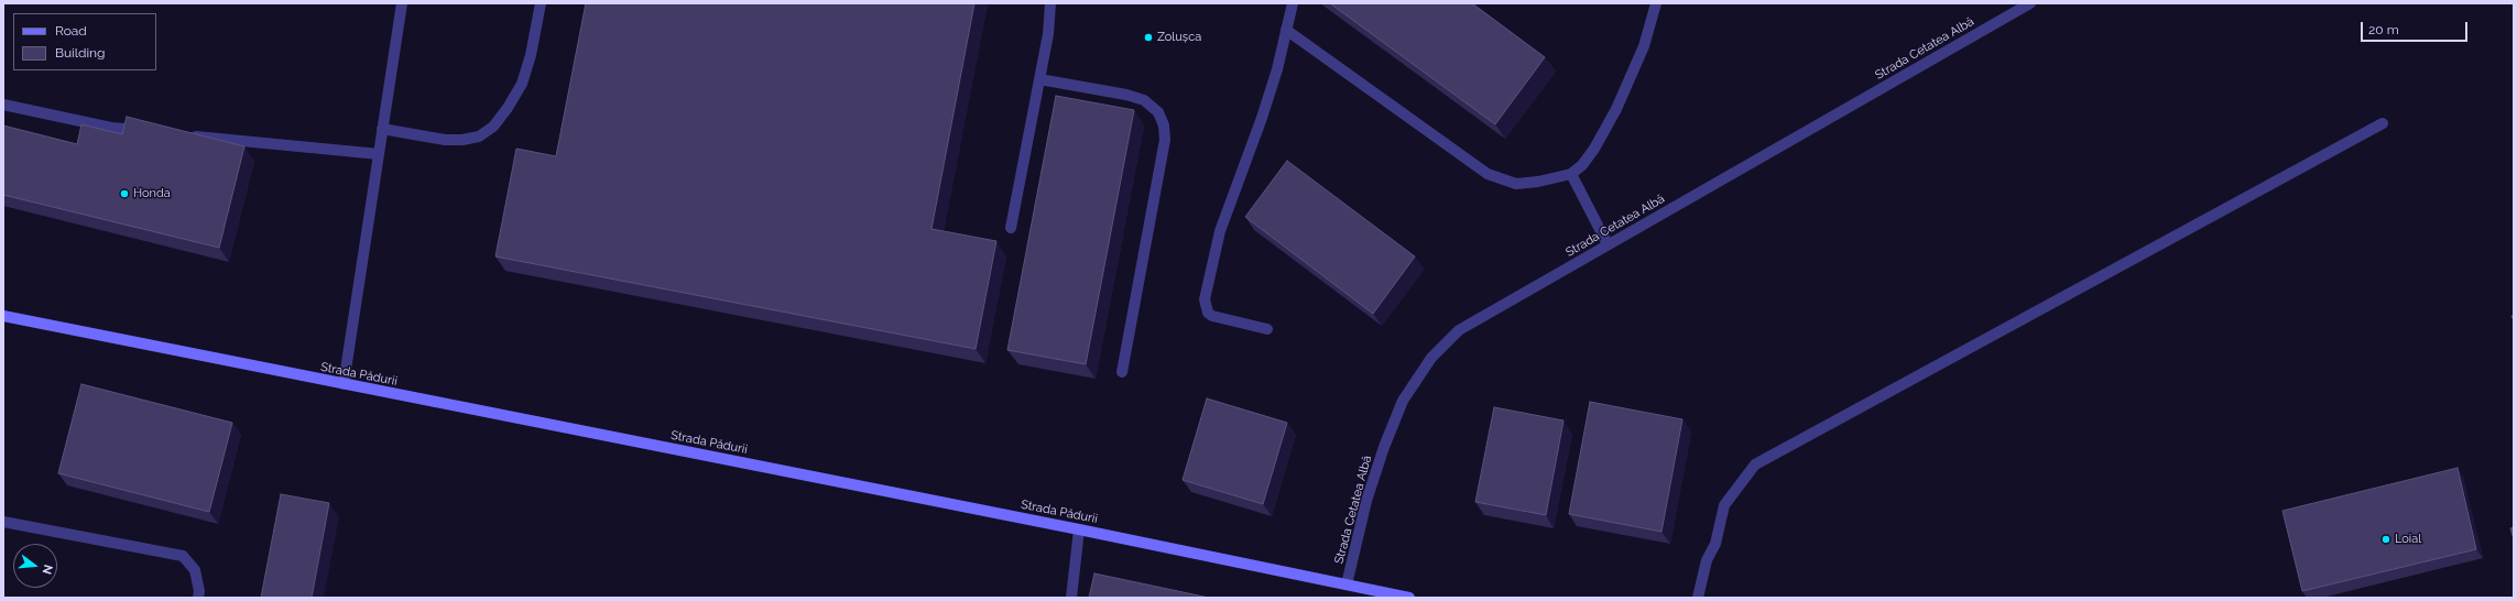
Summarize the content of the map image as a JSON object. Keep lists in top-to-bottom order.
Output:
{
  "streets": {
    "main road": ["Strada Pădurii"],
    "street": ["Strada Cetatea Albă"]
  },
  "crossings": [
    ["Strada Cetatea Albă", "Strada Pădurii"]
  ],
  "places": ["Zolușca", "Honda", "Loial"],
  "legend": ["Road", "Building"],
  "scale_bar": "20 m",
  "north": "right"
}
